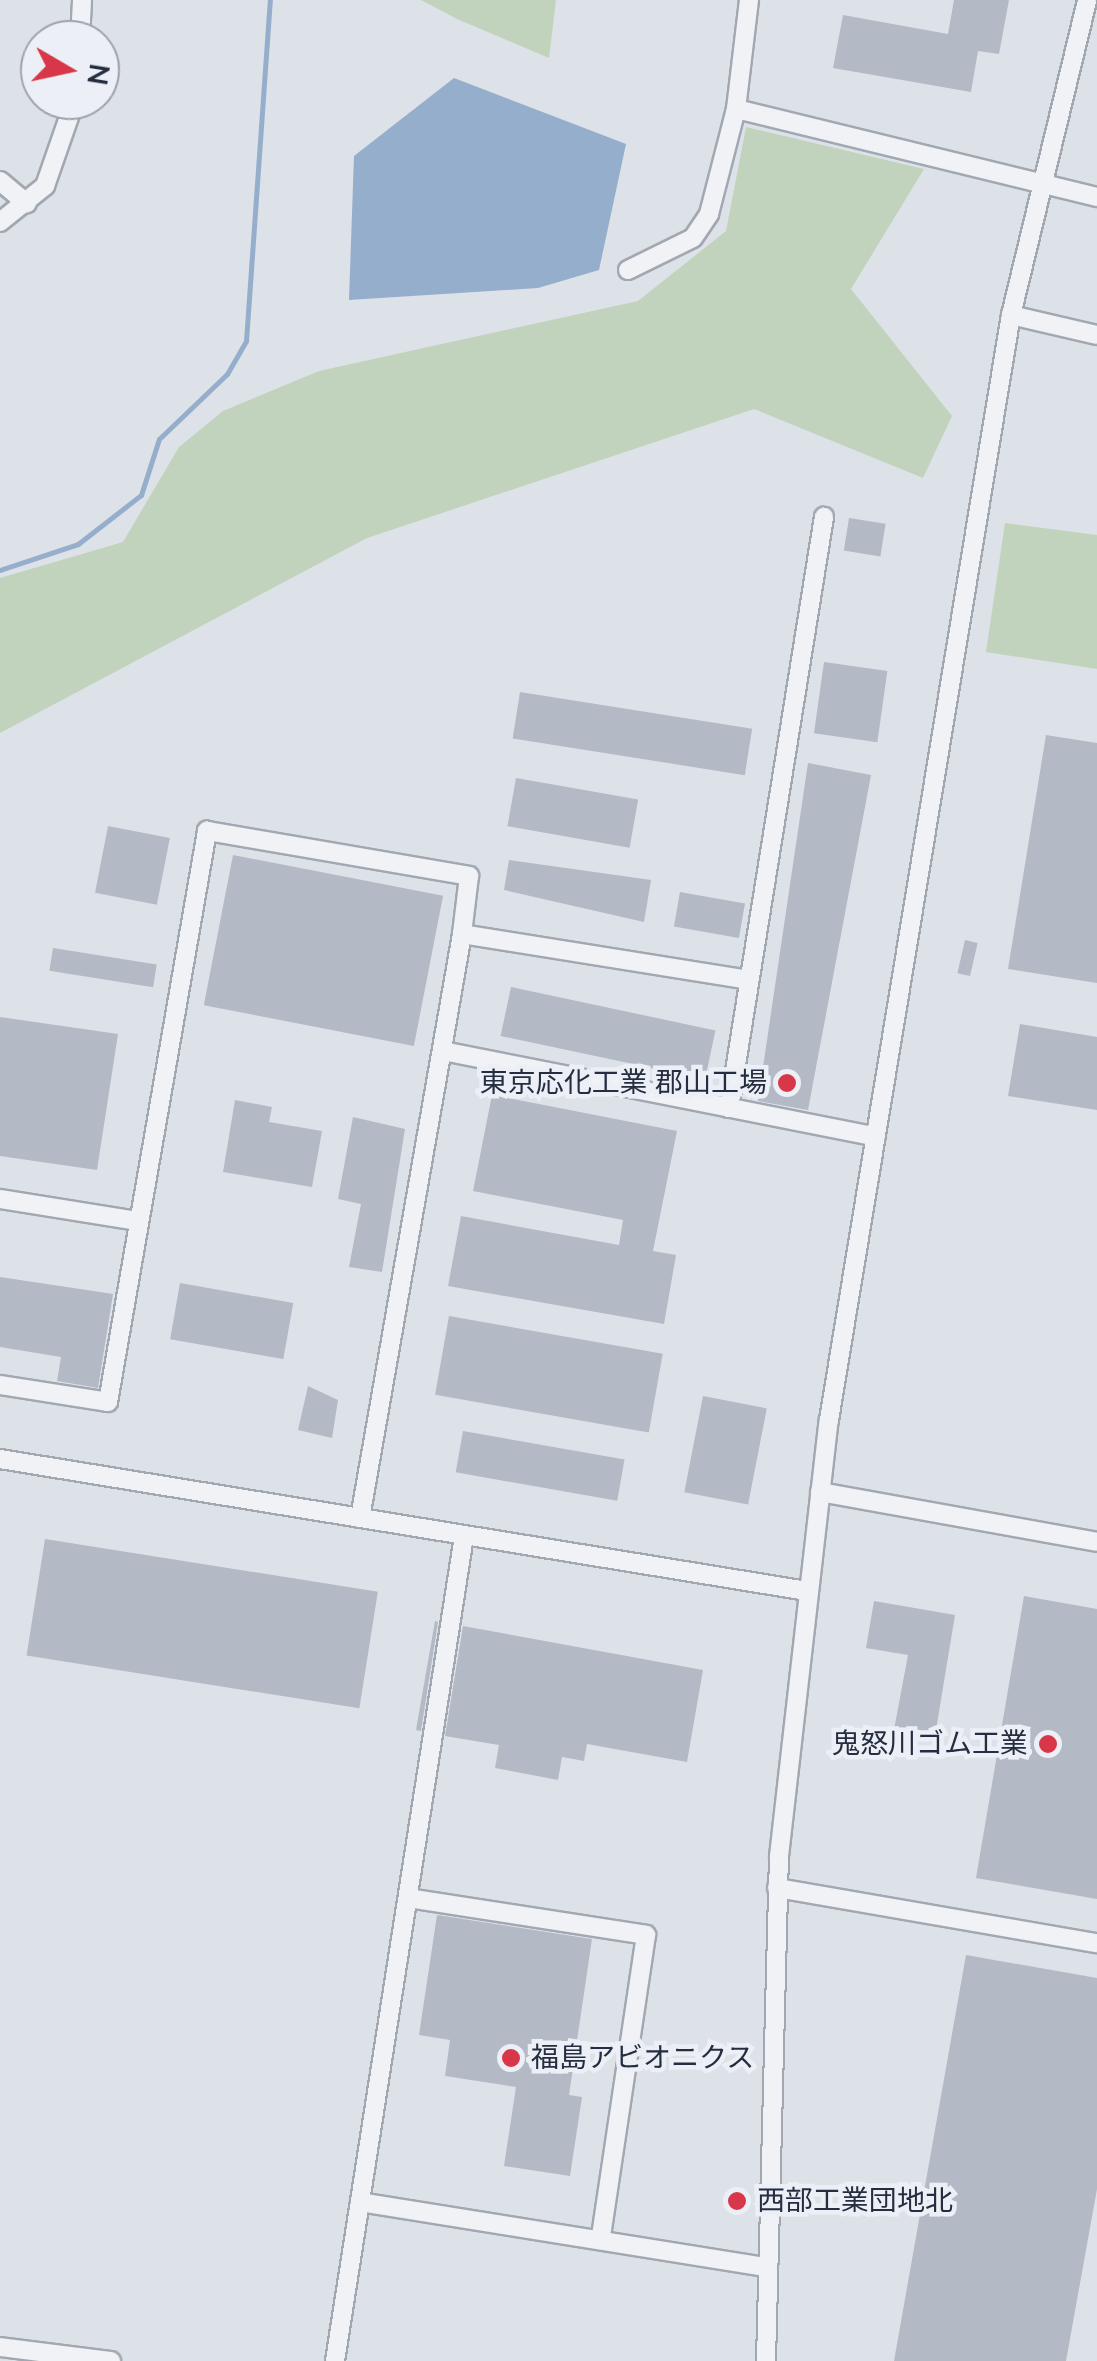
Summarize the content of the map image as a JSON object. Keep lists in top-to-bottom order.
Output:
{
  "places": [
    "東京応化工業 郡山工場",
    "鬼怒川ゴム工業",
    "福島アビオニクス",
    "西部工業団地北"
  ],
  "north": "right"
}
